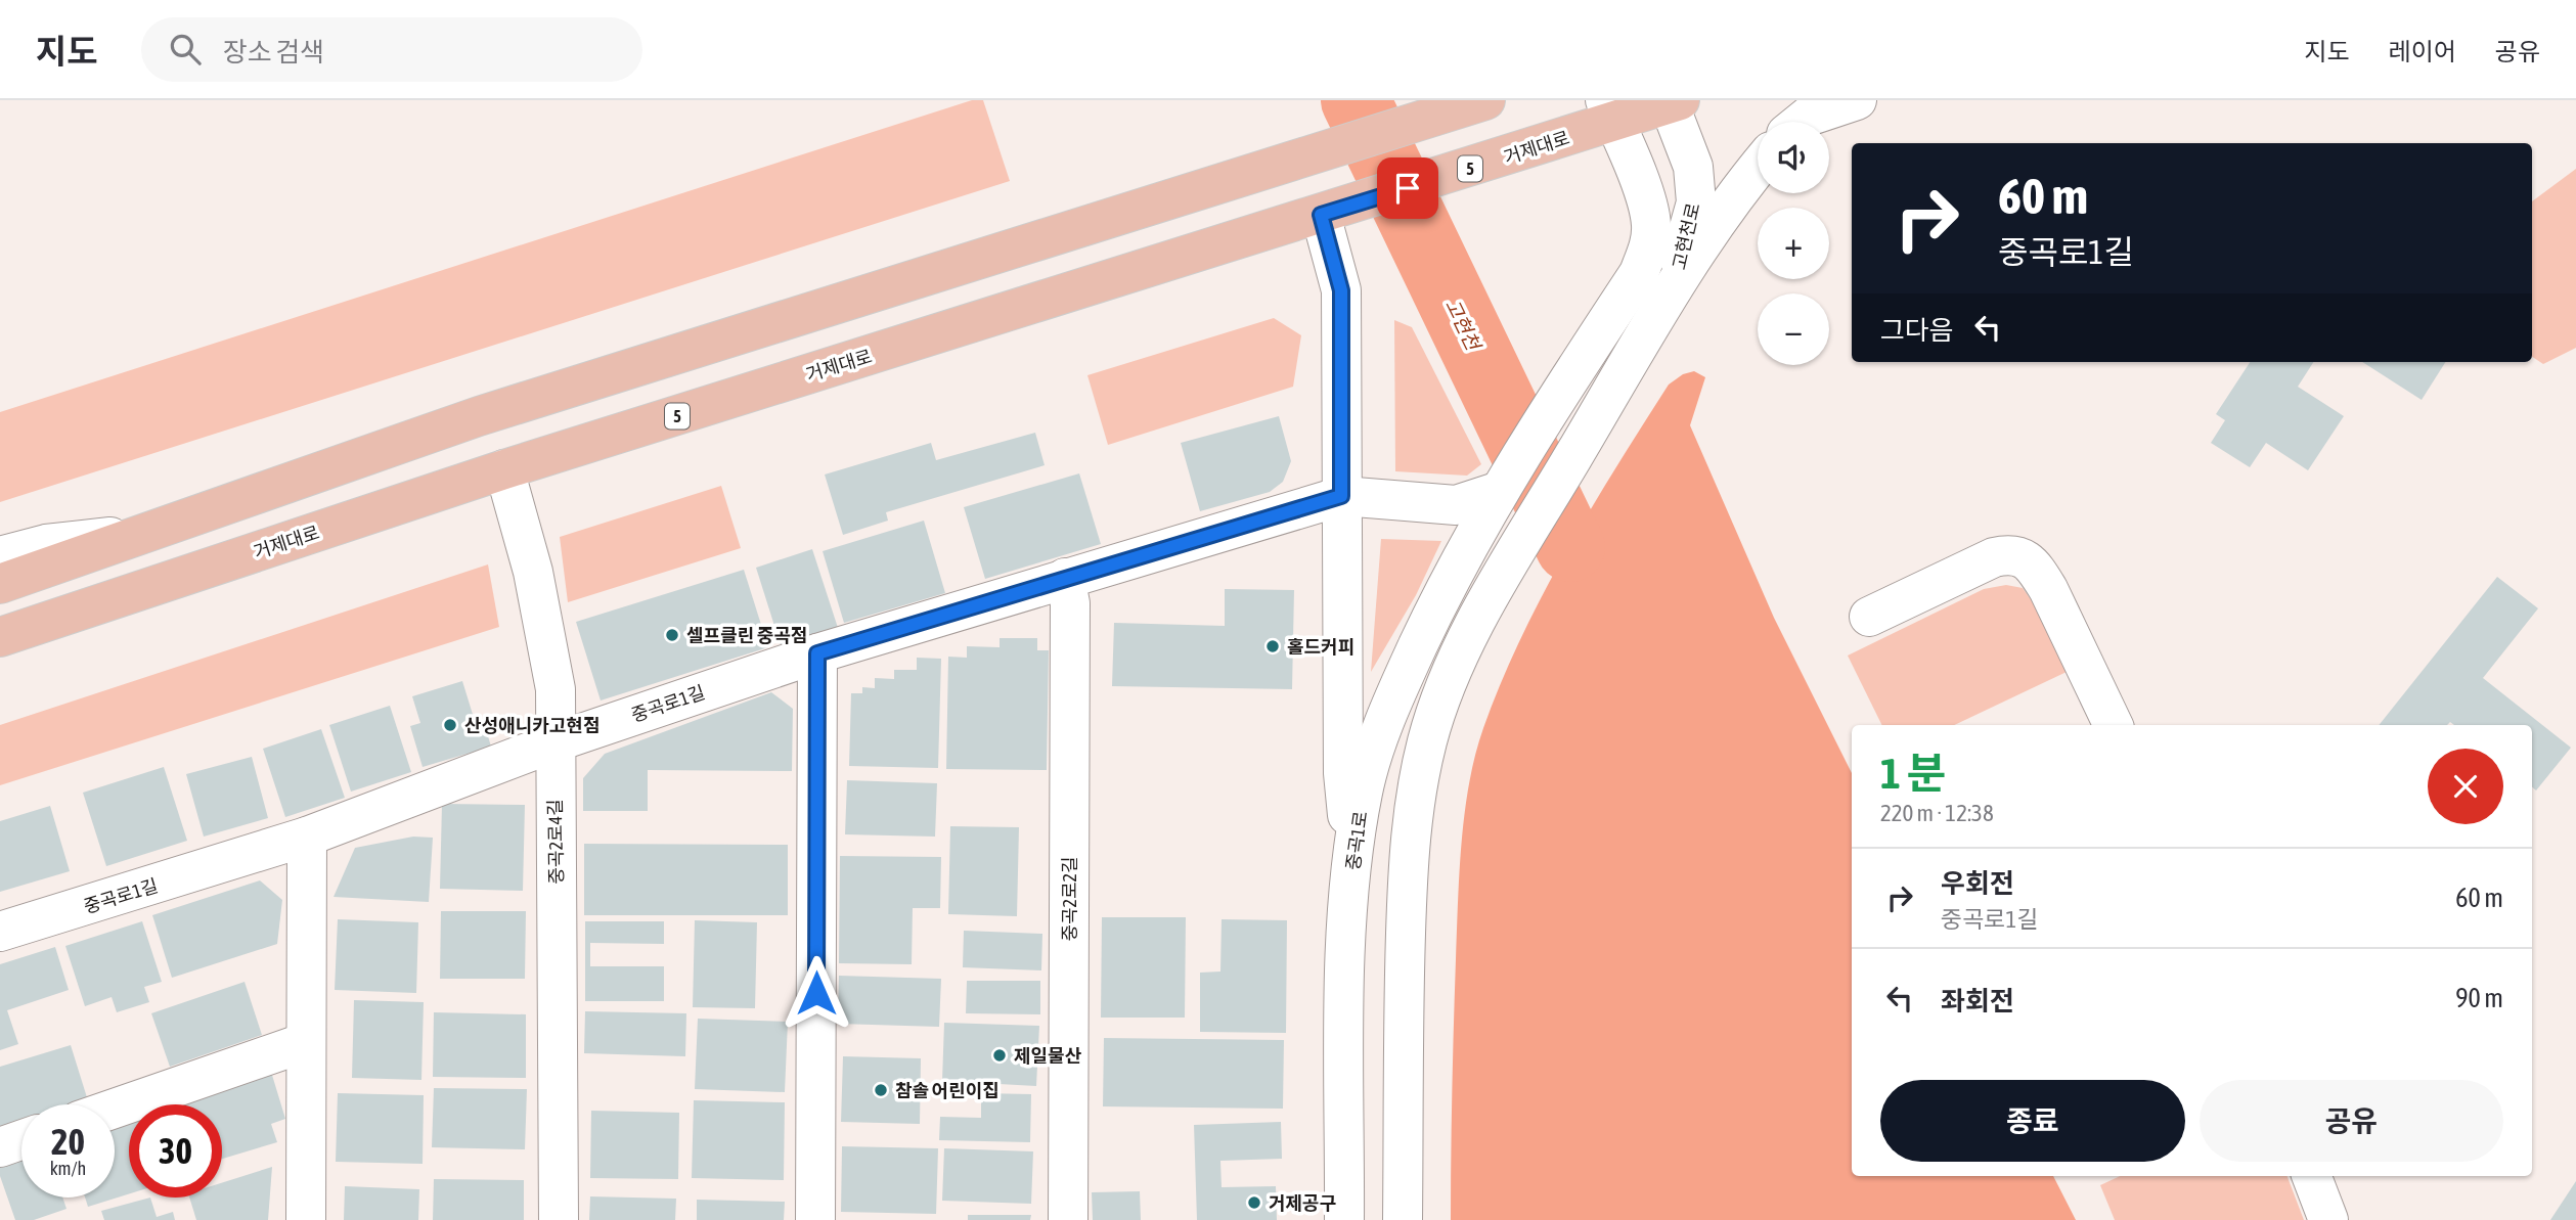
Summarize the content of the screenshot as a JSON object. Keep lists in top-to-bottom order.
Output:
{
  "streets": {
    "main road": ["거제대로", "5"],
    "street": [
      "고현천로",
      "중곡로1길",
      "중곡1로",
      "중곡2로4길",
      "중곡2로2길"
    ]
  },
  "crossings": [
    ["거제대로", "고현천로"],
    ["거제대로", "중곡1로"],
    ["거제대로", "중곡2로4길"],
    ["중곡로1길", "중곡2로4길"],
    ["중곡로1길", "중곡2로2길"]
  ],
  "water": ["고현천"],
  "places": [
    "셀프클린 중곡점",
    "홀드커피",
    "산성애니카고현점",
    "제일물산",
    "참솔 어린이집",
    "거제공구"
  ],
  "page": {
    "header": "지도",
    "search": "장소 검색",
    "nav": ["지도", "레이어", "공유"],
    "map_buttons": ["+", "−"],
    "turn": ["60 m", "중곡로1길"],
    "then": "그다음",
    "heading": ["1 분", "220 m · 12:38"],
    "list": [
      {
        "name": "우회전",
        "note": "중곡로1길",
        "value": "60 m"
      },
      {
        "name": "좌회전",
        "value": "90 m"
      }
    ],
    "buttons": ["종료", "공유"],
    "speed": "20 km/h",
    "limit": "30"
  }
}
